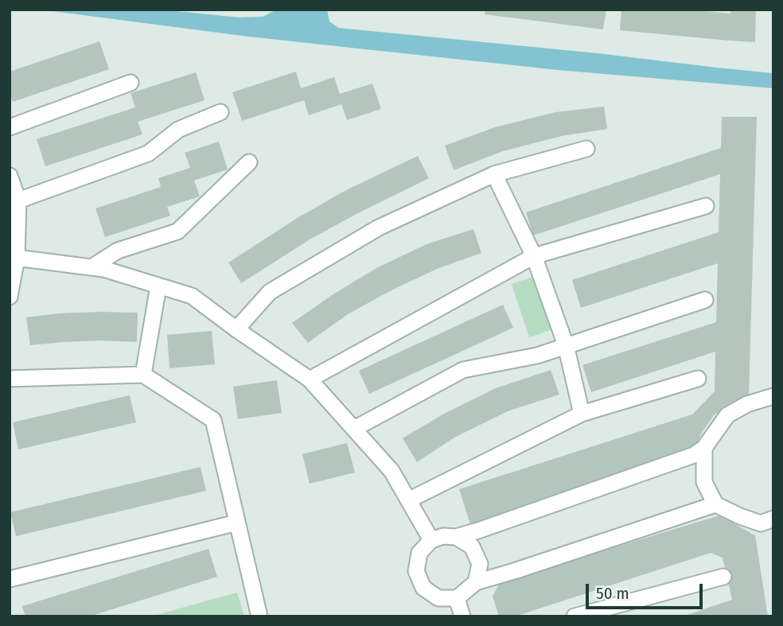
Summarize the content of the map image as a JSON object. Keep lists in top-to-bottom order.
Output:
{
  "scale_bar": "50 m"
}
